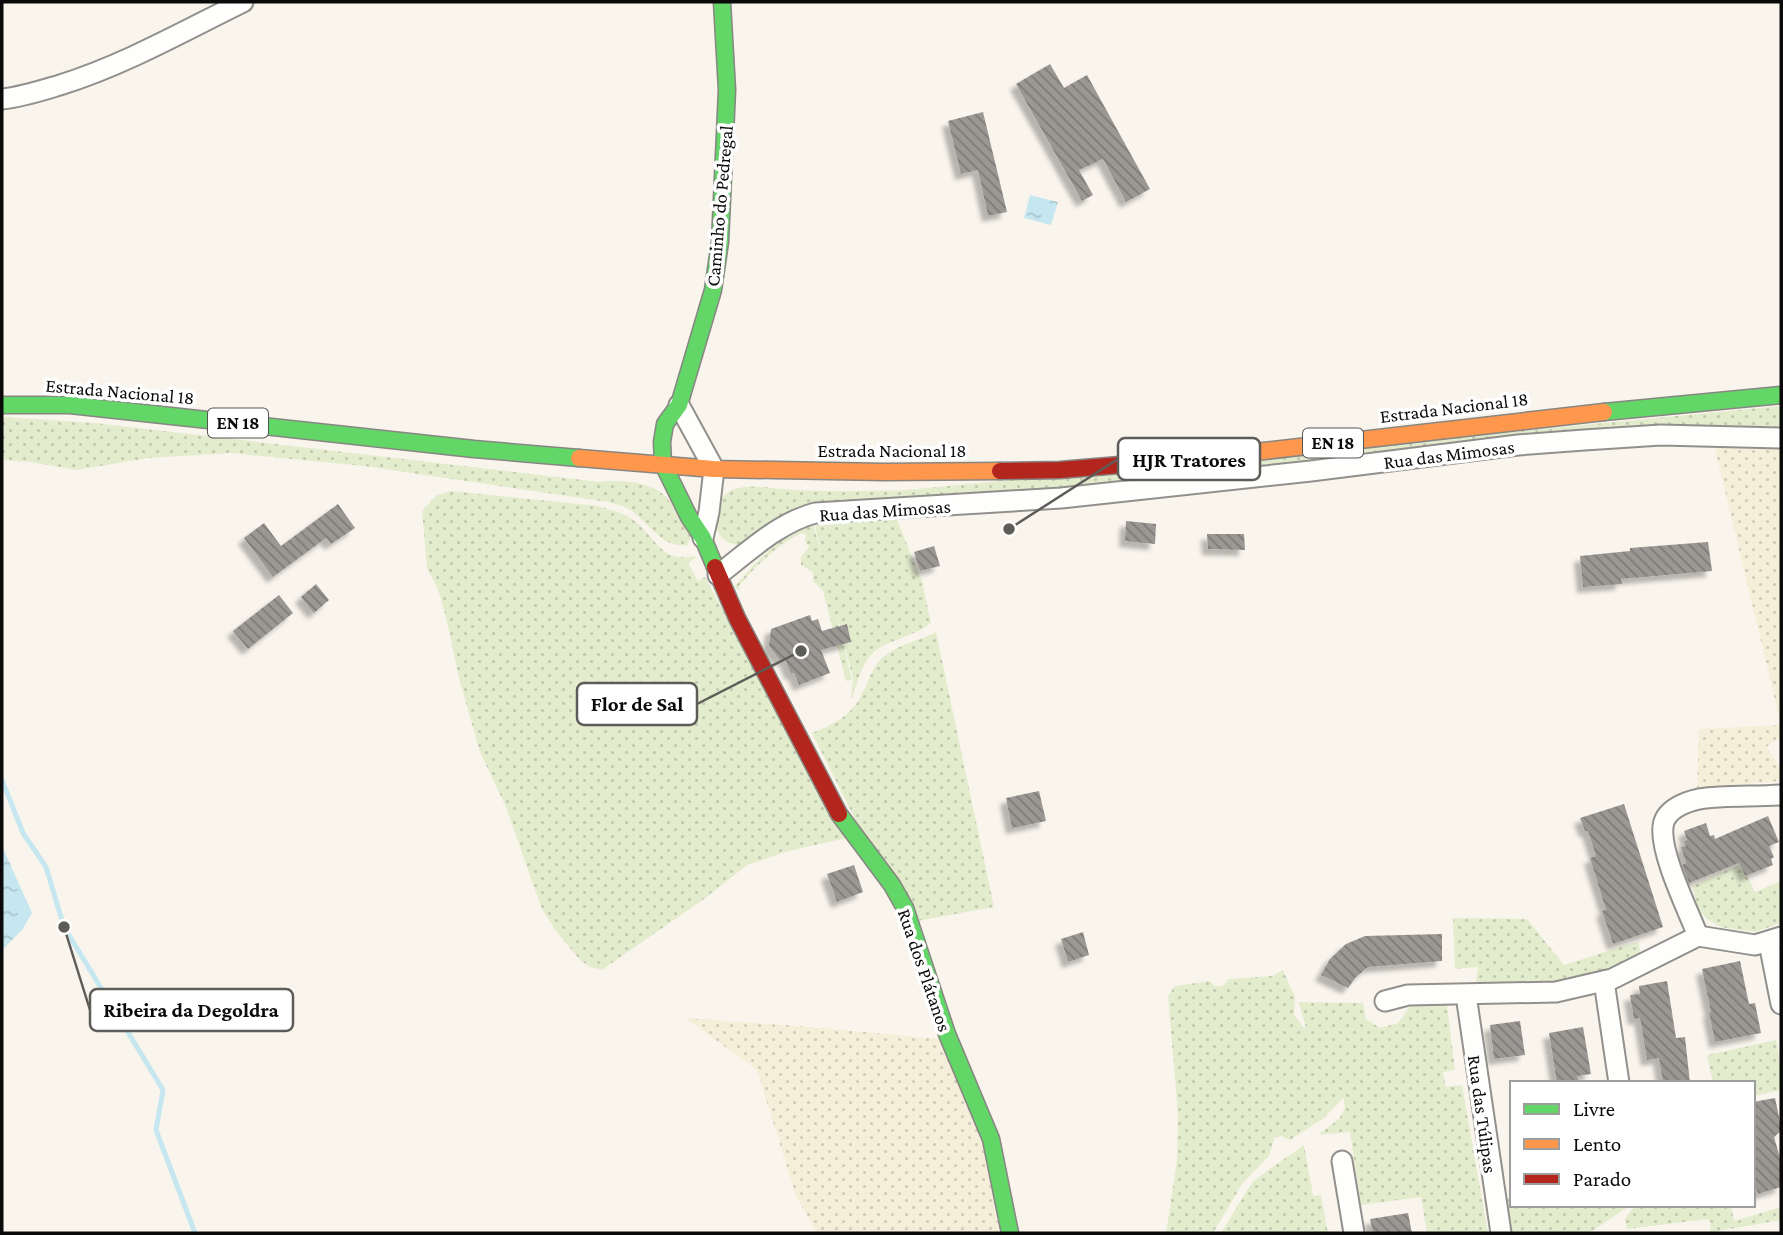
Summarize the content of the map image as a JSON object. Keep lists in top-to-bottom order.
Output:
{
  "streets": {
    "main road": [
      "Caminho do Pedregal",
      "Estrada Nacional 18",
      "EN 18",
      "Rua dos Plátanos"
    ],
    "street": ["Rua das Mimosas", "Rua das Túlipas"]
  },
  "crossings": [
    ["Caminho do Pedregal", "Estrada Nacional 18"],
    ["Caminho do Pedregal", "Rua dos Plátanos"],
    ["Estrada Nacional 18", "Rua dos Plátanos"],
    ["Rua das Mimosas", "Rua dos Plátanos"]
  ],
  "places": ["HJR Tratores", "Flor de Sal", "Ribeira da Degoldra"],
  "legend": ["Livre", "Lento", "Parado"]
}
